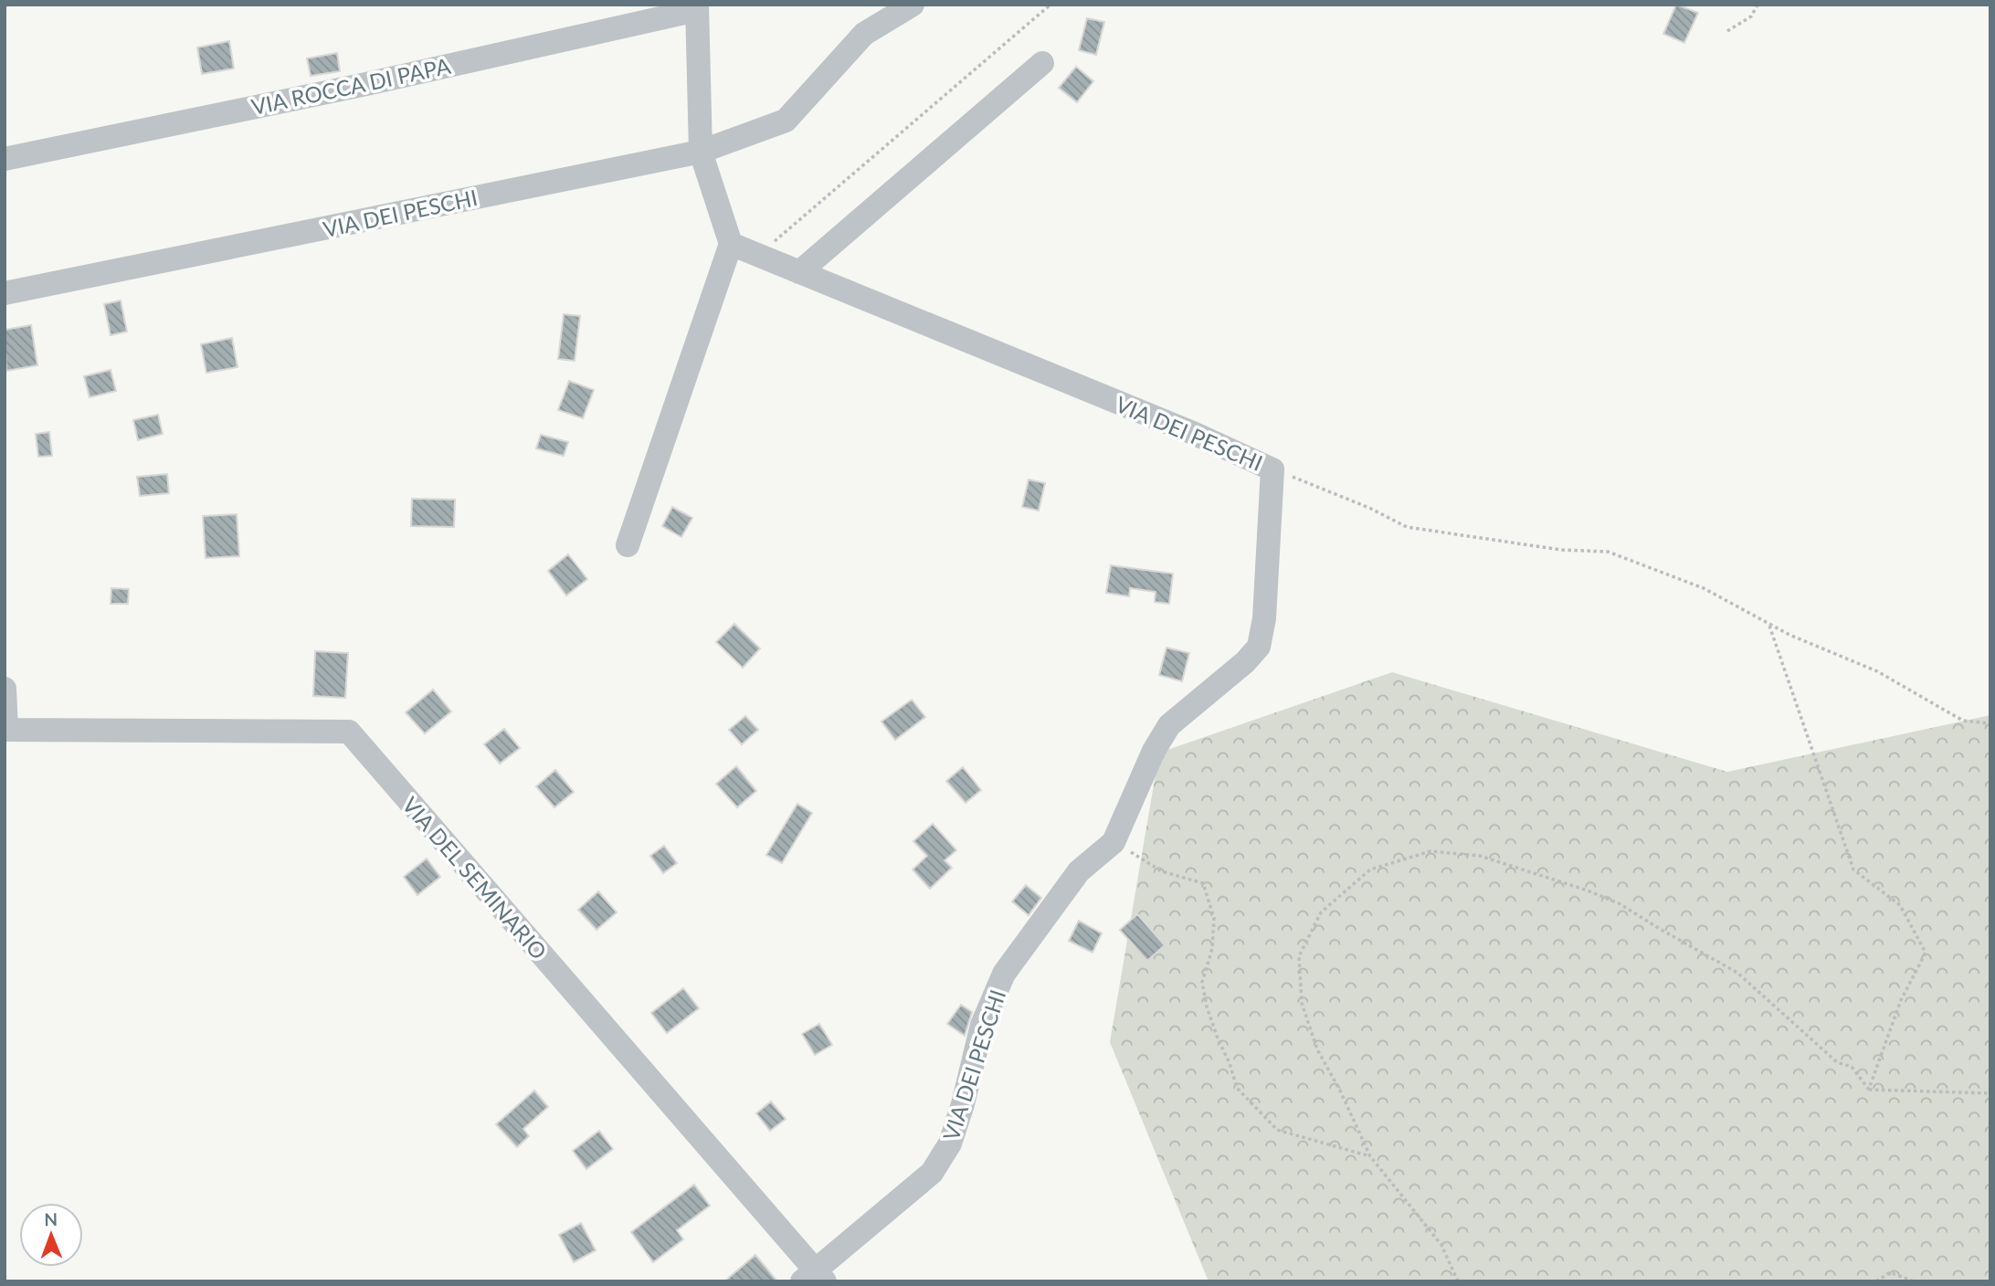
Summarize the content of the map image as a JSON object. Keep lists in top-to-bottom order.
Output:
{
  "streets": {
    "street": ["VIA ROCCA DI PAPA", "VIA DEI PESCHI", "VIA DEL SEMINARIO"]
  },
  "crossings": [
    ["VIA DEI PESCHI", "VIA DEL SEMINARIO"]
  ],
  "north": "top"
}
